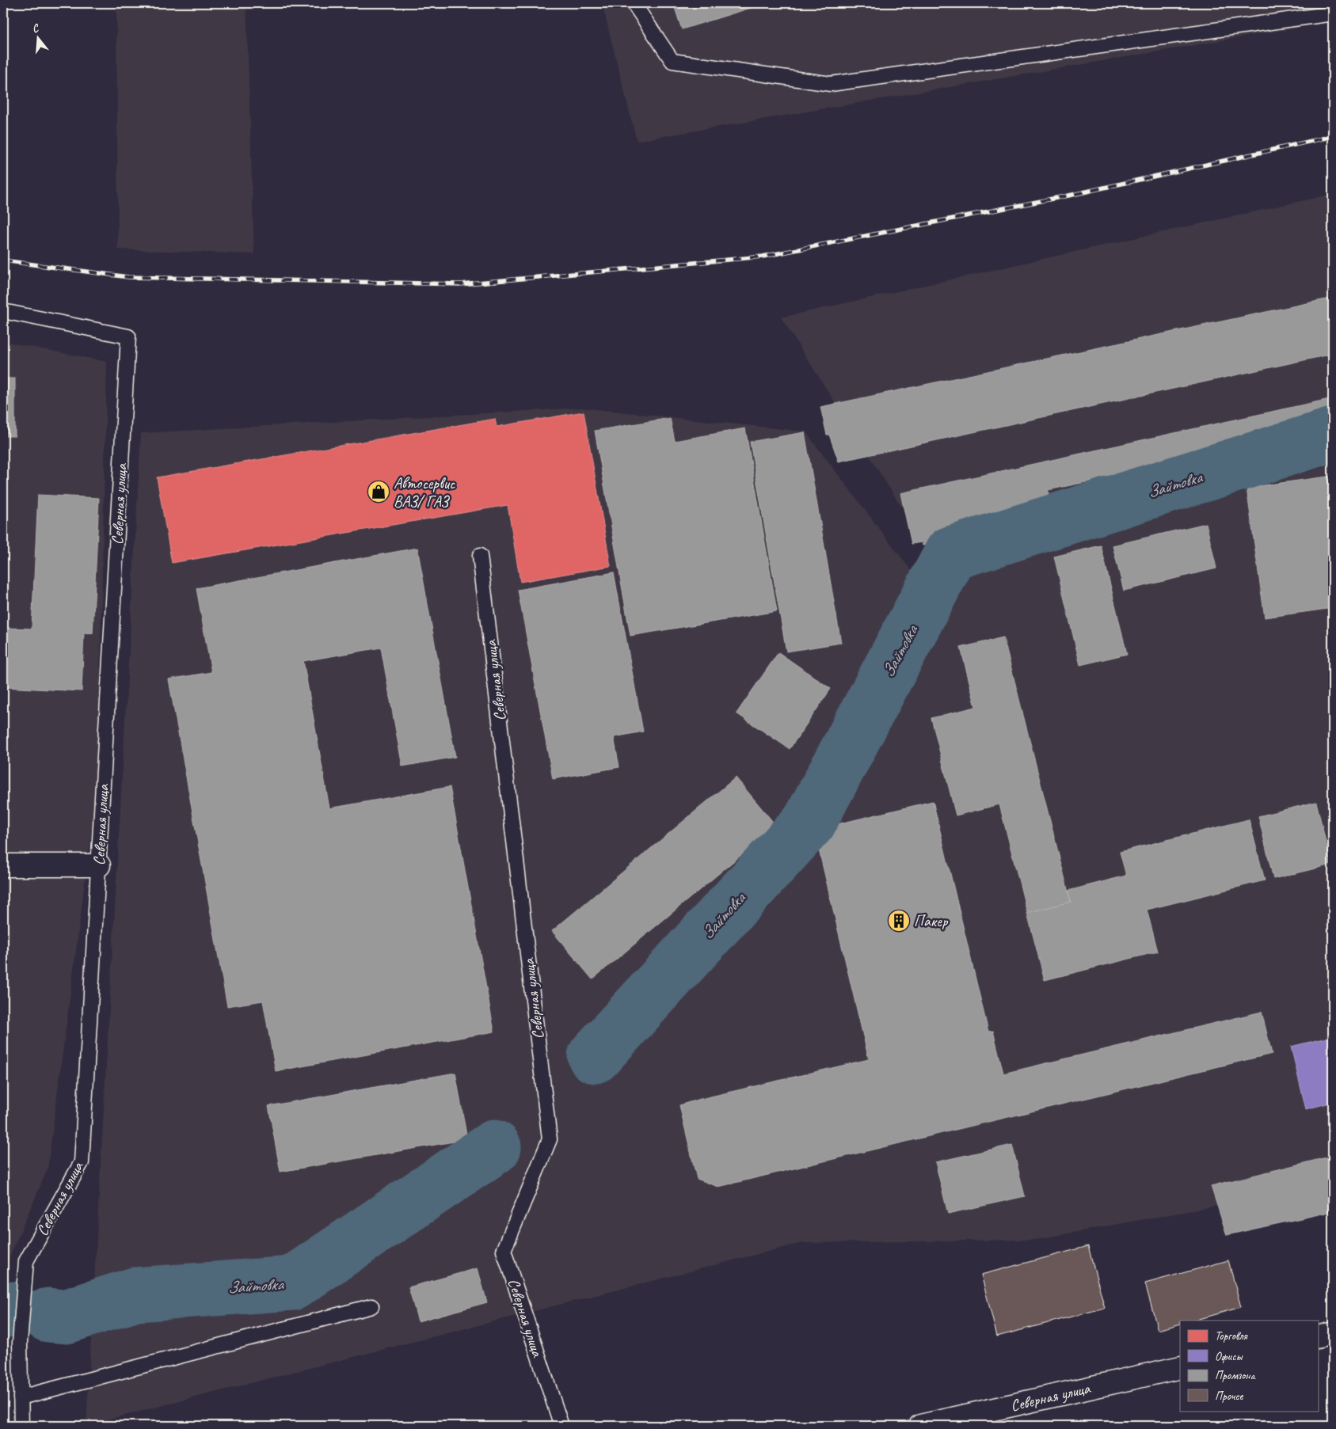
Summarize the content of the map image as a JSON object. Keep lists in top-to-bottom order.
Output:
{
  "streets": {
    "main road": ["Северная улица"]
  },
  "water": ["Зайтовка"],
  "places": {
    "shop": ["Автосервис ВАЗ/ ГАЗ"],
    "building": ["Пакер"]
  },
  "legend": [
    "Торговля",
    "Офисы",
    "Промзона",
    "Прочее"
  ],
  "north": "top"
}
